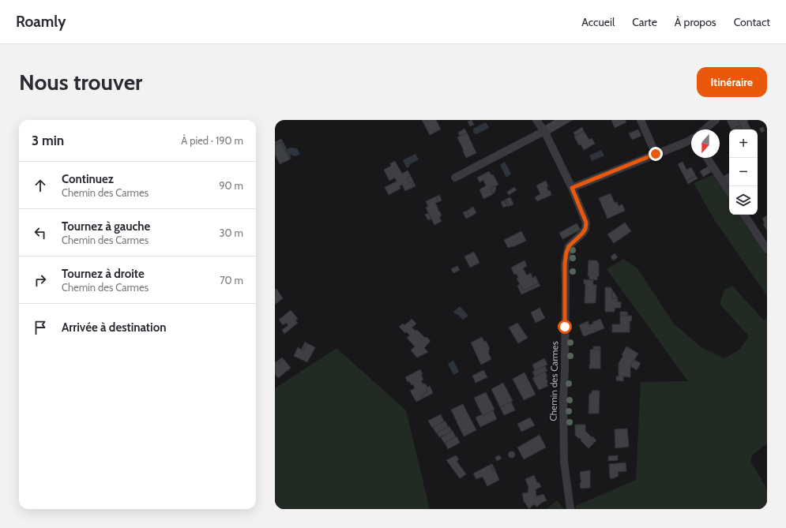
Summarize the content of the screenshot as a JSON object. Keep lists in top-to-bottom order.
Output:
{
  "streets": {
    "street": ["Chemin des Carmes"]
  },
  "north": "bottom",
  "page": {
    "header": "Roamly",
    "nav": [
      "Accueil",
      "Carte",
      "À propos",
      "Contact"
    ],
    "buttons": "Itinéraire",
    "title": "Nous trouver",
    "heading": ["3 min", "À pied · 190 m"],
    "map_buttons": ["+", "−"],
    "list": [
      ["Continuez", "Chemin des Carmes", "90 m"],
      ["Tournez à gauche", "Chemin des Carmes", "30 m"],
      ["Tournez à droite", "Chemin des Carmes", "70 m"],
      "Arrivée à destination"
    ]
  }
}
